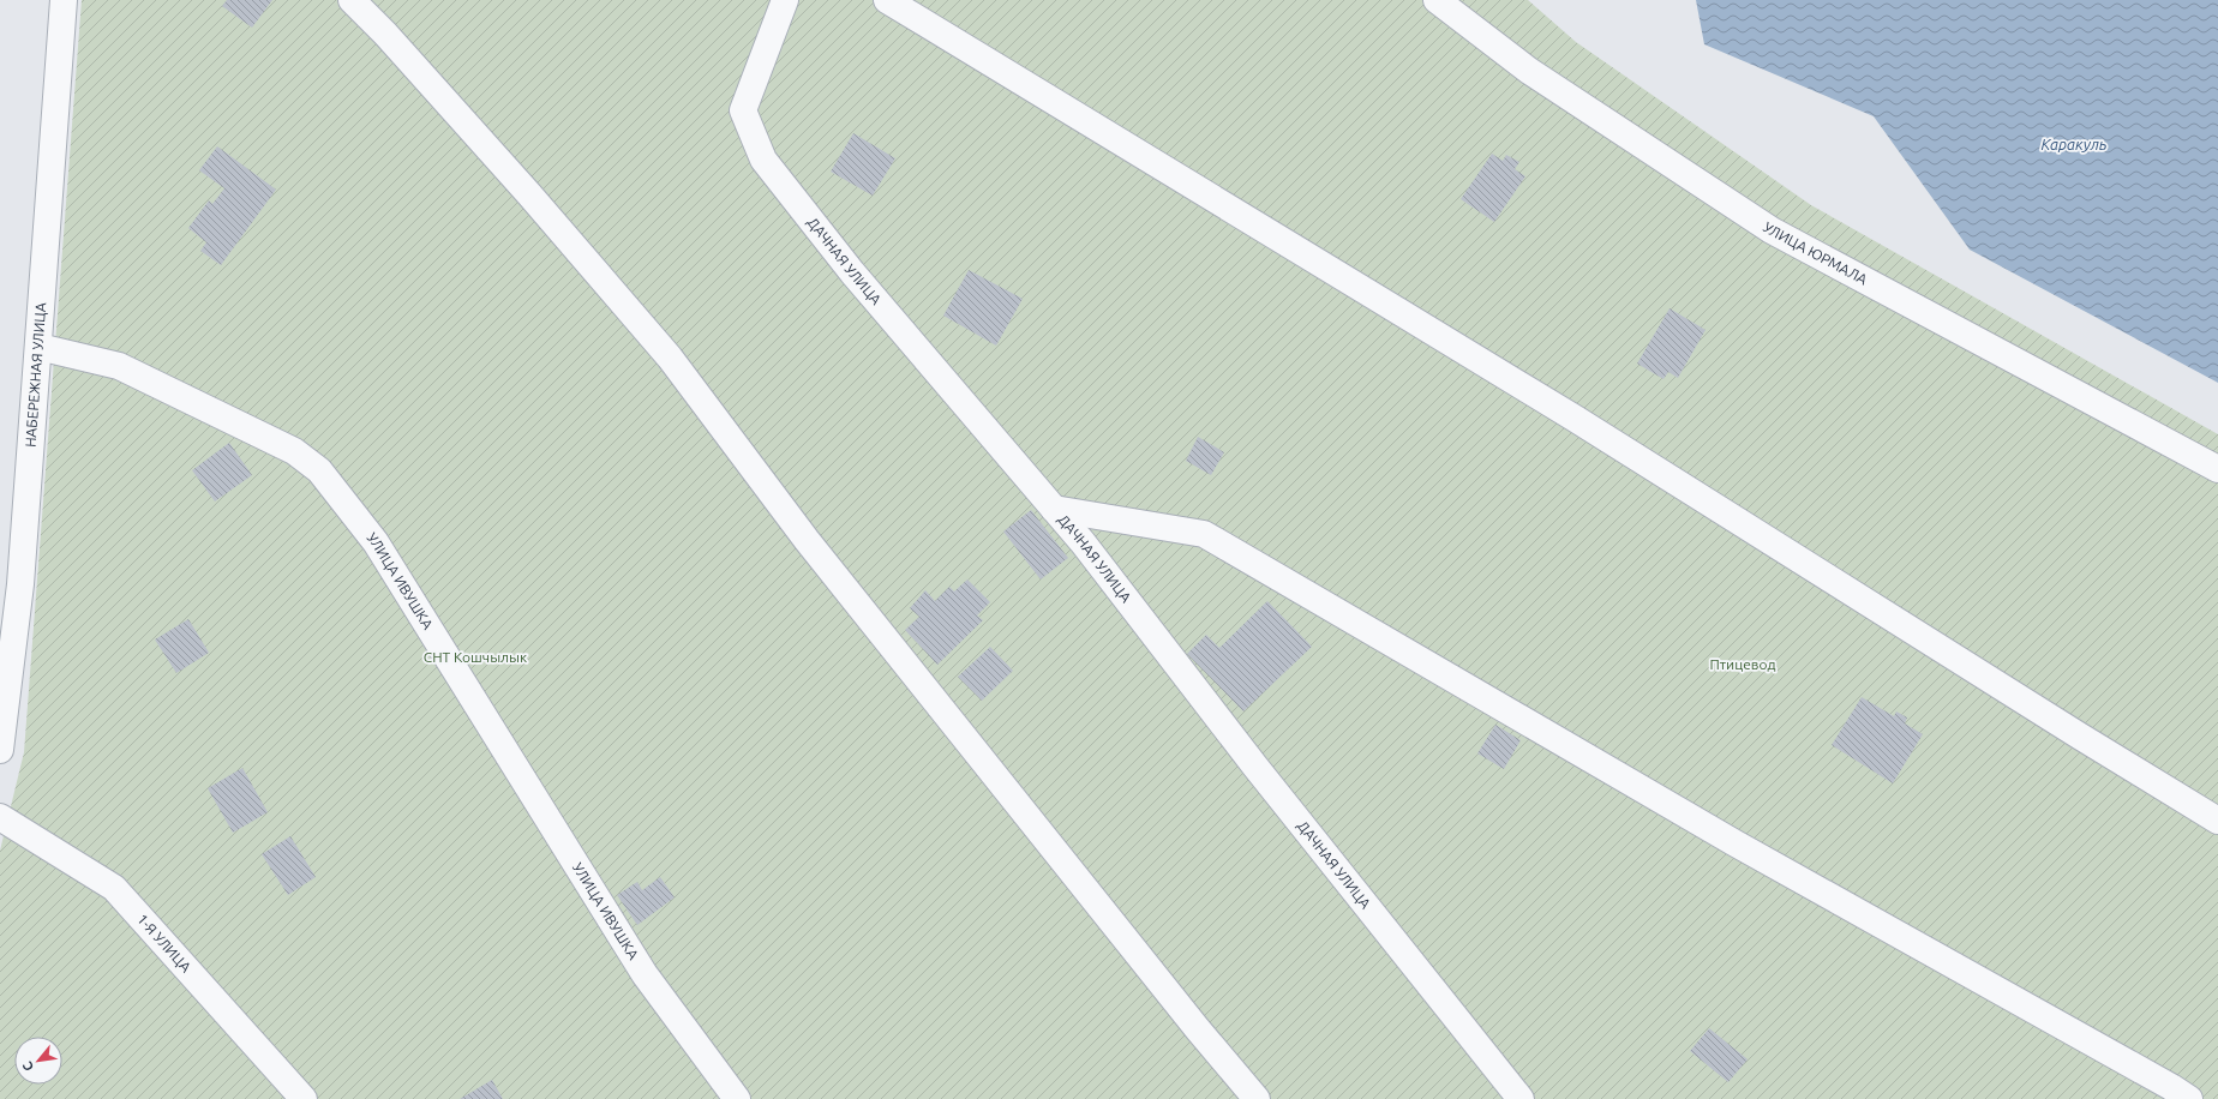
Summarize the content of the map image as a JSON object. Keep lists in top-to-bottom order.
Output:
{
  "streets": {
    "street": [
      "УЛИЦА ЮРМАЛА",
      "ДАЧНАЯ УЛИЦА",
      "НАБЕРЕЖНАЯ УЛИЦА",
      "УЛИЦА ИВУШКА",
      "1-Я УЛИЦА"
    ]
  },
  "crossings": [
    ["НАБЕРЕЖНАЯ УЛИЦА", "УЛИЦА ИВУШКА"]
  ],
  "water": ["Каракуль"],
  "parks": ["СНТ Кошчылык", "Птицевод"],
  "north": "bottom left"
}
